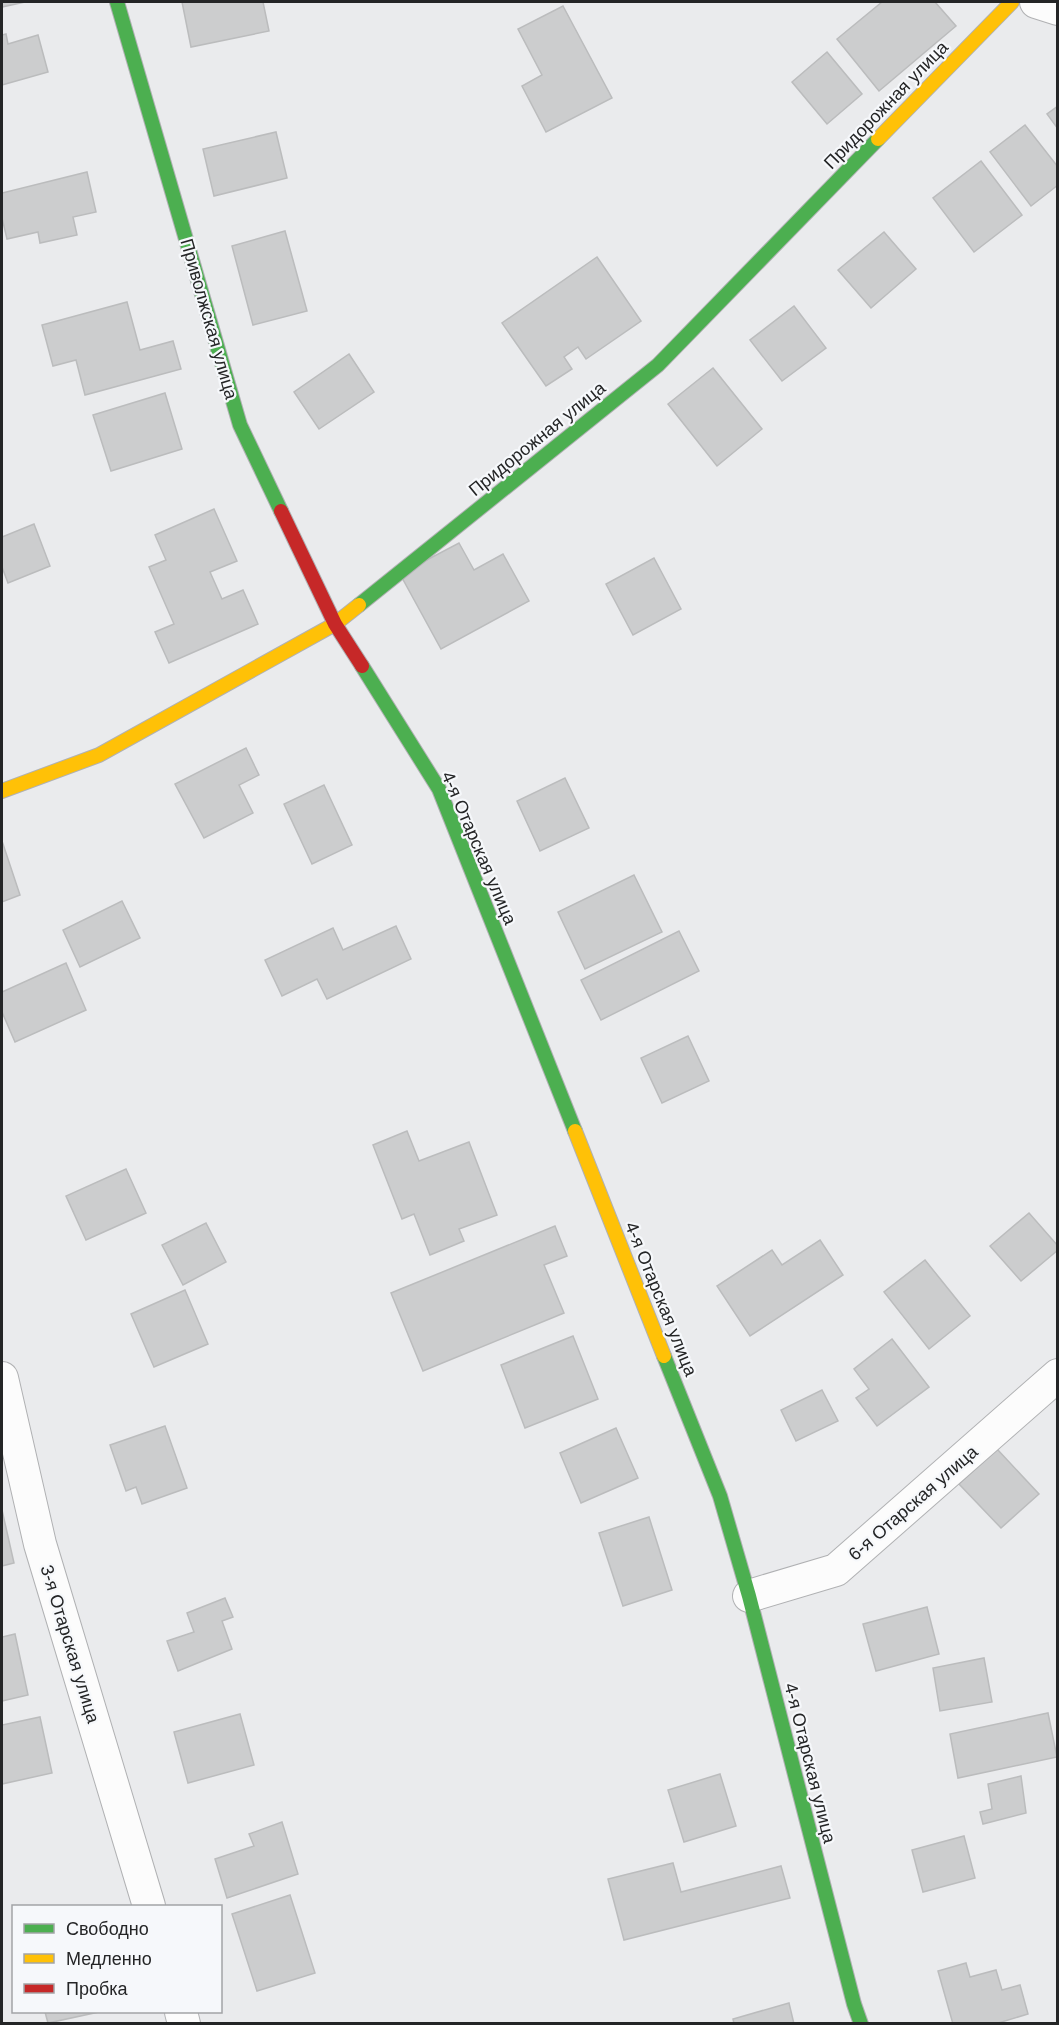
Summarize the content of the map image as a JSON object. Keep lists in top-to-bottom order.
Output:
{
  "streets": {
    "street": [
      "Придорожная улица",
      "Приволжская улица",
      "4-я Отарская улица",
      "6-я Отарская улица",
      "3-я Отарская улица"
    ]
  },
  "crossings": [
    ["Придорожная улица", "Приволжская улица"],
    ["Придорожная улица", "4-я Отарская улица"],
    ["Приволжская улица", "4-я Отарская улица"],
    ["4-я Отарская улица", "6-я Отарская улица"]
  ],
  "legend": ["Свободно", "Медленно", "Пробка"]
}
